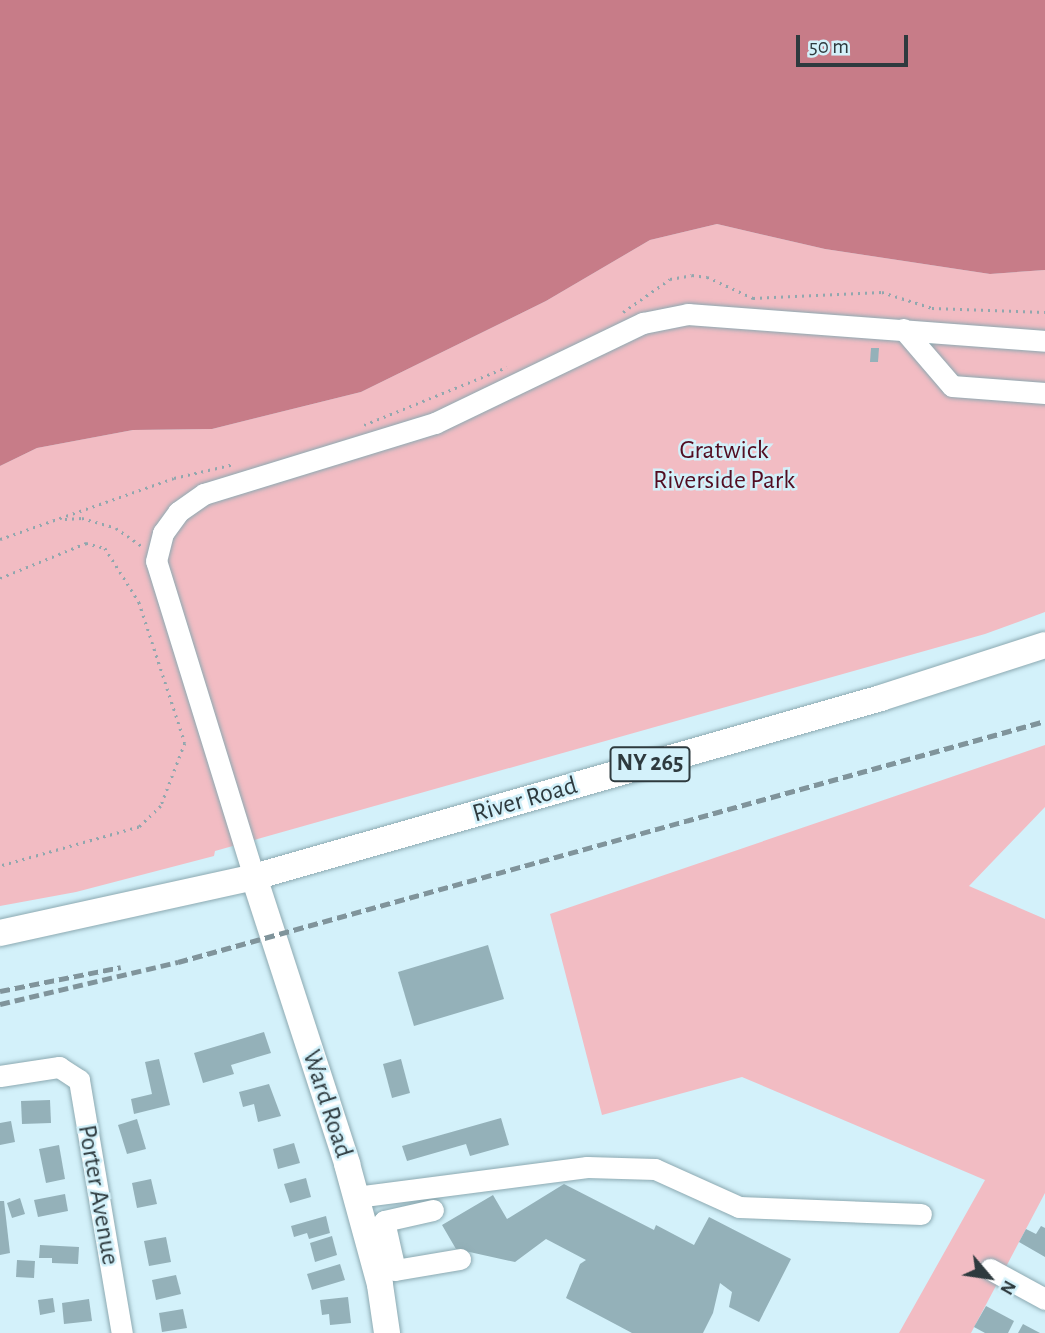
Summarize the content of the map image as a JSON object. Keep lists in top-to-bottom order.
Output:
{
  "streets": {
    "main road": ["NY 265", "River Road", "Ward Road"],
    "street": ["Porter Avenue"]
  },
  "crossings": [
    ["River Road", "Ward Road"]
  ],
  "parks": ["Gratwick Riverside Park"],
  "scale_bar": "50 m",
  "north": "bottom right"
}
